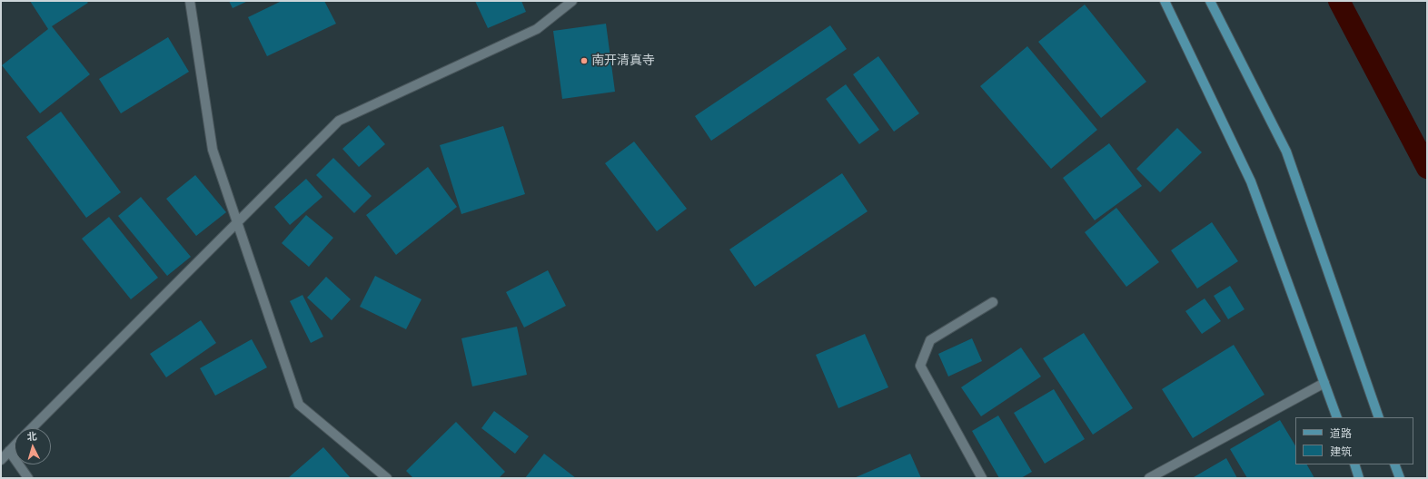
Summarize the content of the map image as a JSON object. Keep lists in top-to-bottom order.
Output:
{
  "places": ["南开清真寺"],
  "legend": ["道路", "建筑"],
  "north": "top"
}
